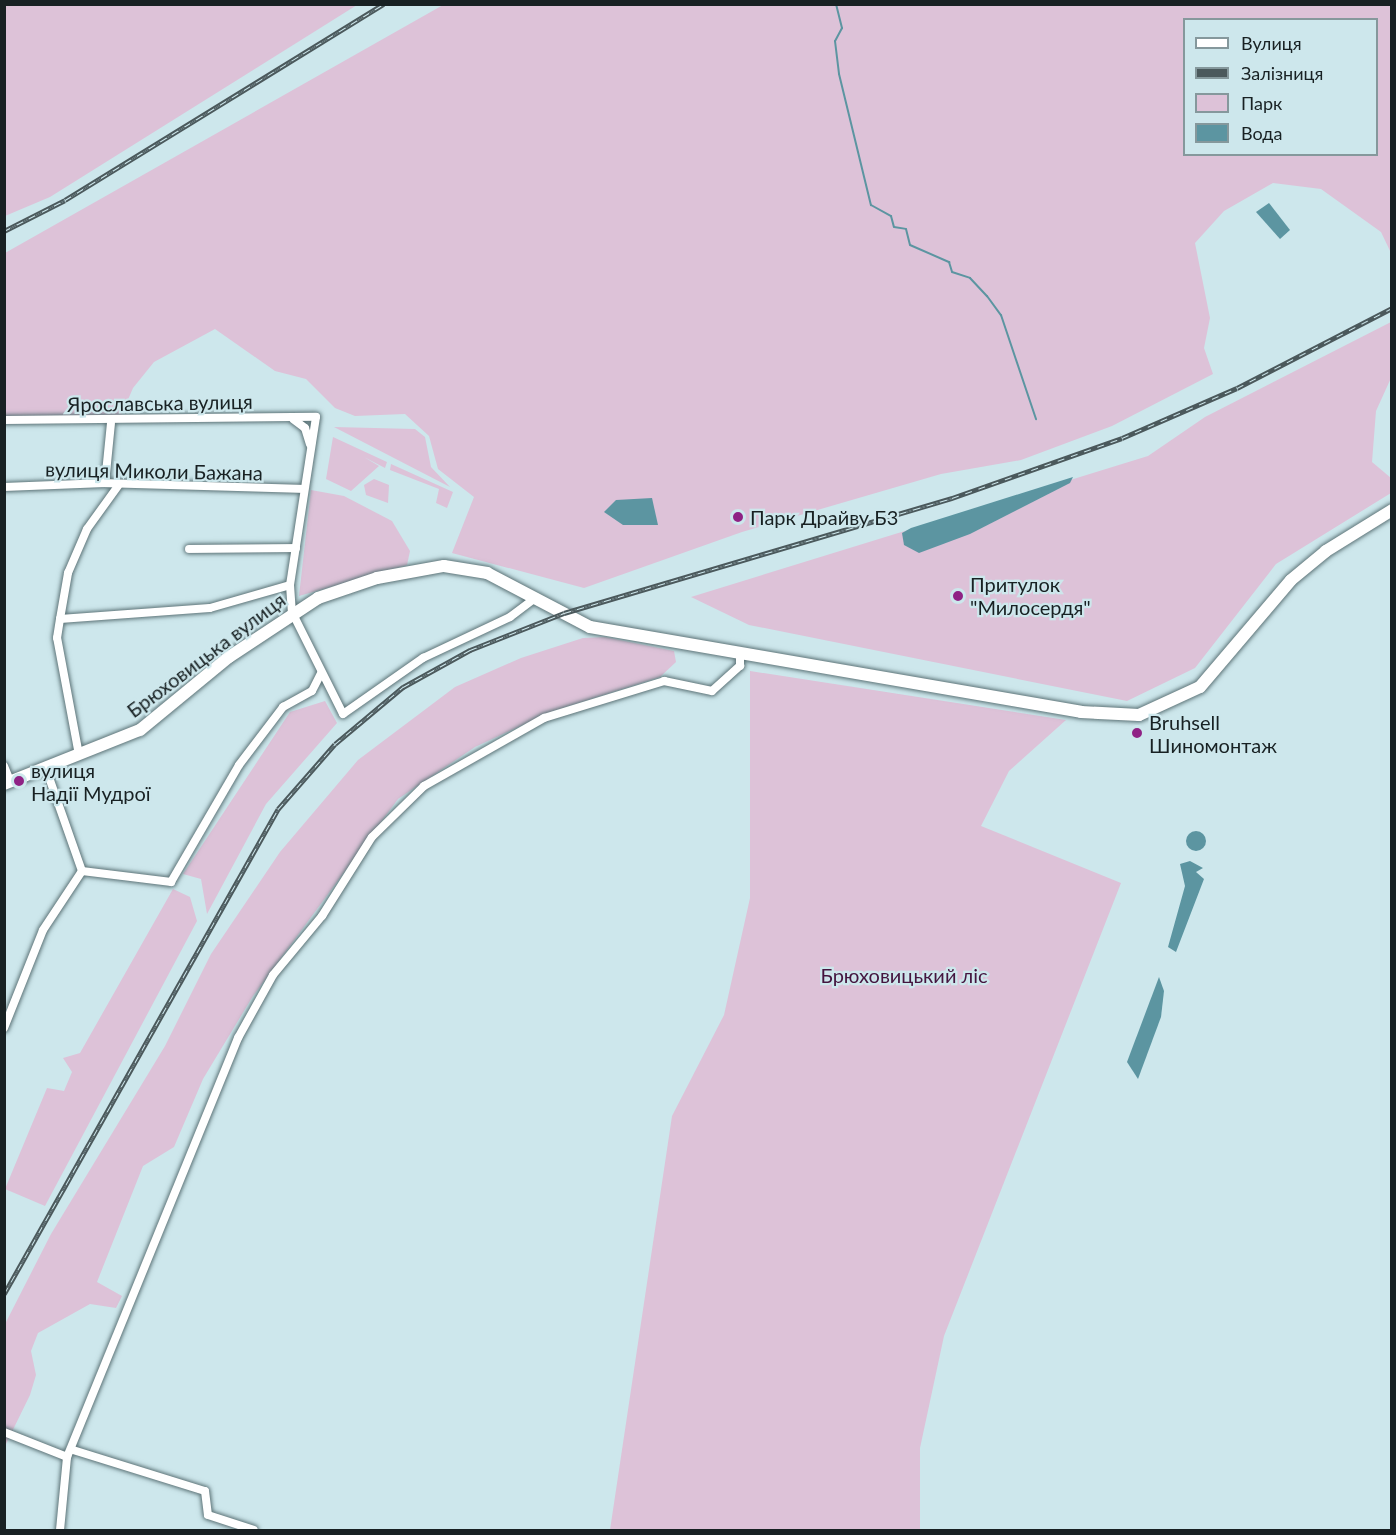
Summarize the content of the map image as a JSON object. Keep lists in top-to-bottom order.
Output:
{
  "streets": {
    "main road": ["Брюховицька вулиця"],
    "street": ["Ярославська вулиця", "вулиця Миколи Бажана"]
  },
  "parks": ["Брюховицький ліс"],
  "places": [
    "Парк Драйву Б3",
    "Притулок \"Милосердя\"",
    "Bruhsell Шиномонтаж",
    "вулиця Надії Мудрої"
  ],
  "legend": [
    "Вулиця",
    "Залізниця",
    "Парк",
    "Вода"
  ]
}
